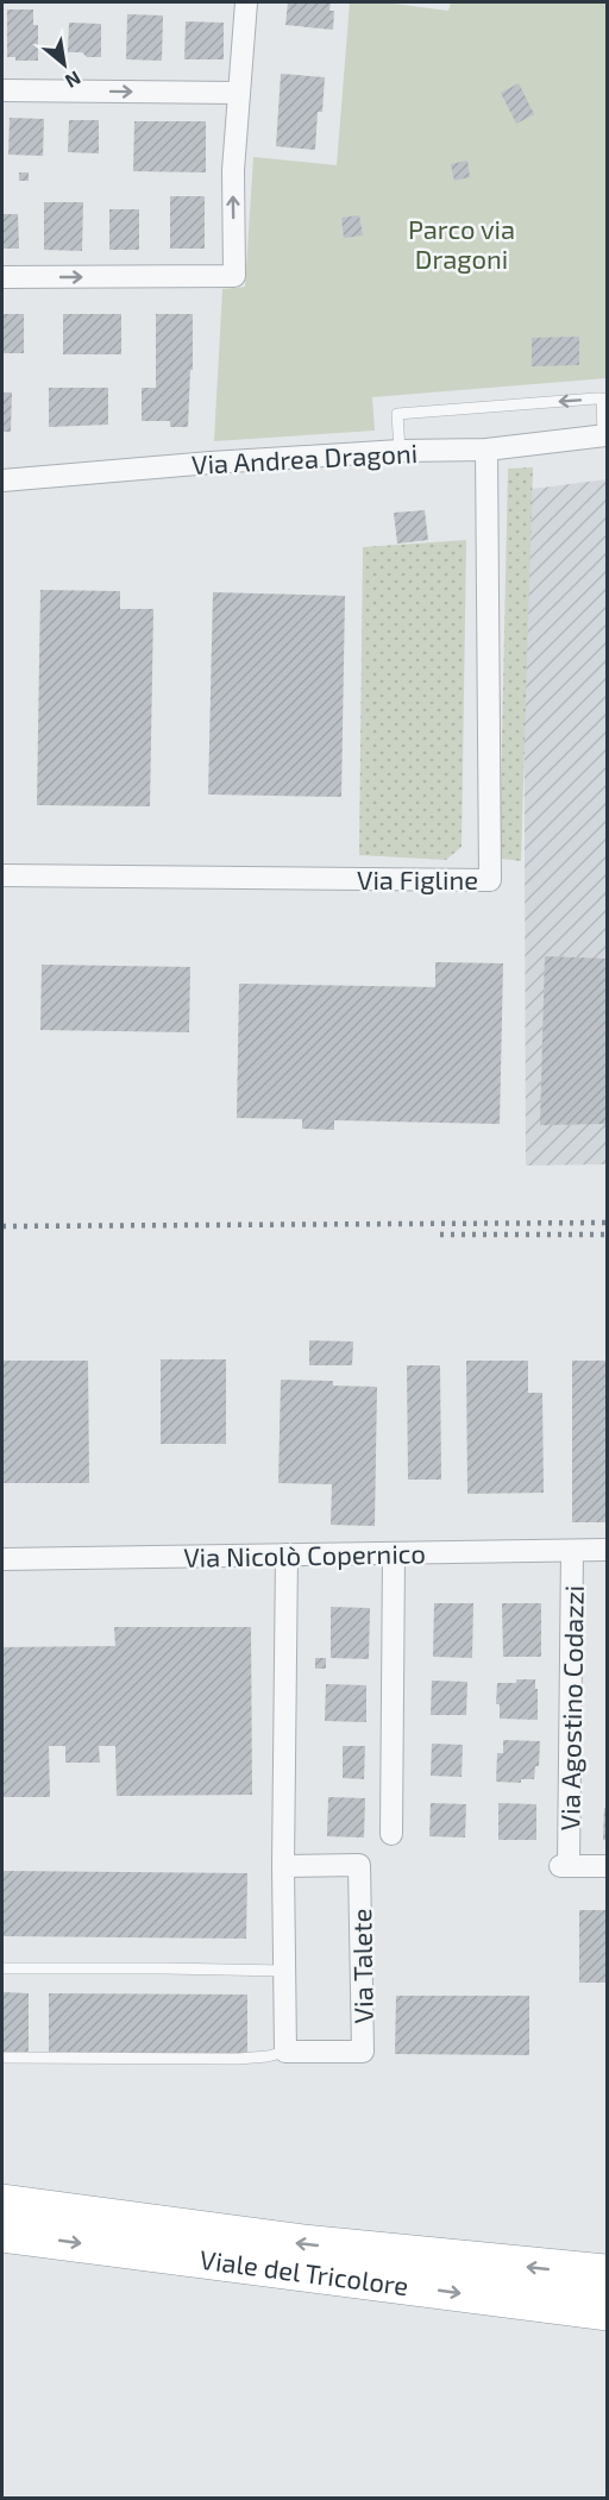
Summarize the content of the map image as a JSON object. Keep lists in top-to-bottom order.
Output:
{
  "streets": {
    "highway": ["Viale del Tricolore"],
    "street": [
      "Via Andrea Dragoni",
      "Via Figline",
      "Via Nicolò Copernico",
      "Via Agostino Codazzi",
      "Via Talete"
    ]
  },
  "crossings": [
    ["Via Andrea Dragoni", "Via Figline"],
    ["Via Nicolò Copernico", "Via Agostino Codazzi"]
  ],
  "parks": ["Parco via Dragoni"],
  "north": "bottom right"
}
